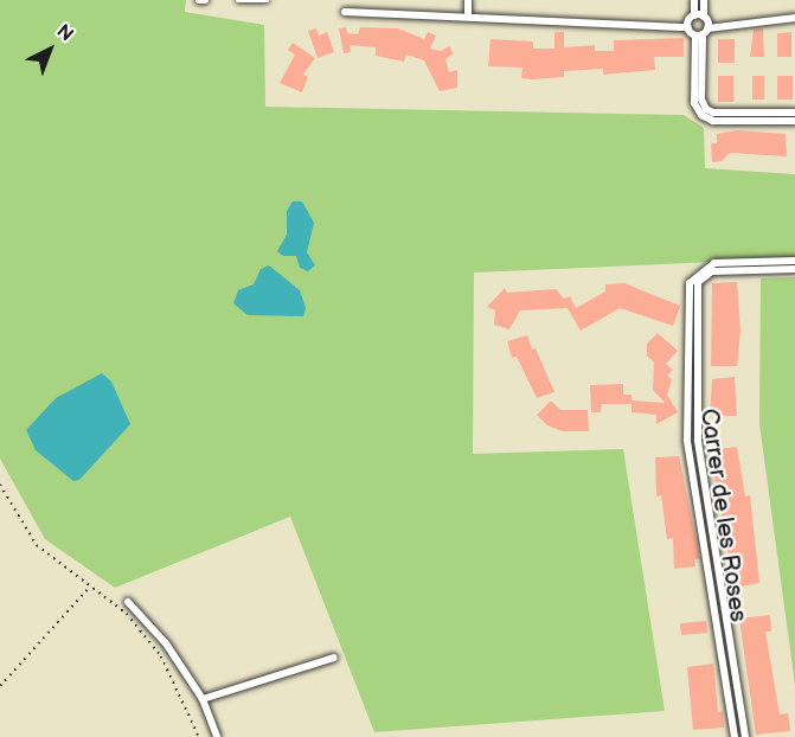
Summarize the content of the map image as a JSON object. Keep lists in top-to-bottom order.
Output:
{
  "streets": {
    "street": ["Carrer de les Roses"]
  },
  "north": "top right"
}
